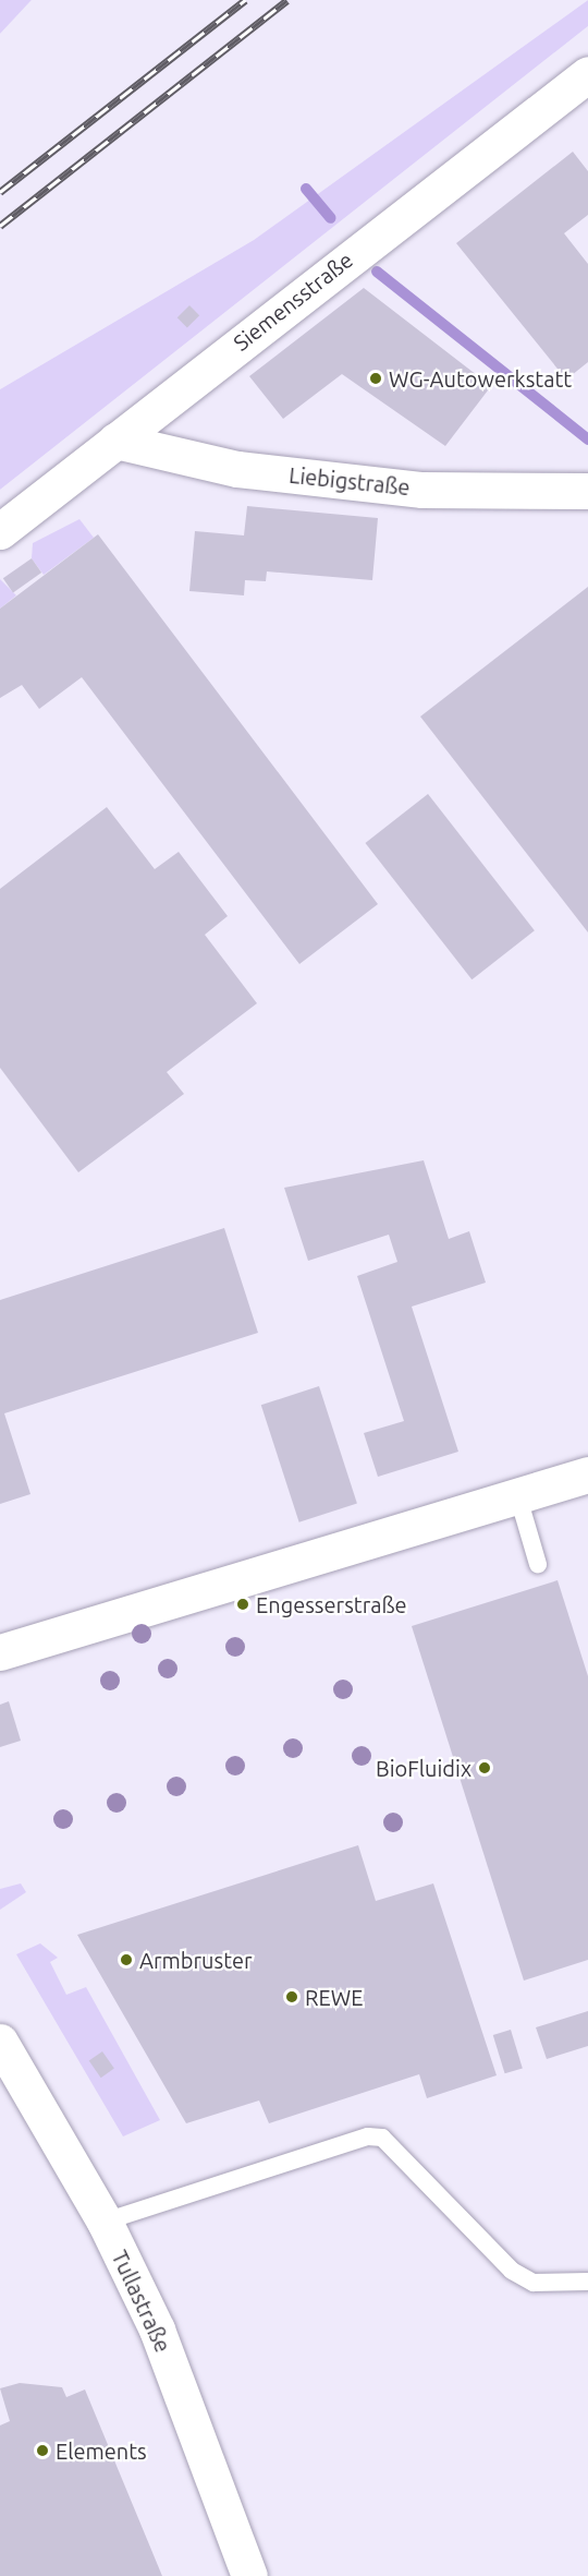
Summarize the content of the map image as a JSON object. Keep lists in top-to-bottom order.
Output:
{
  "streets": {
    "street": ["Siemensstraße", "Liebigstraße", "Tullastraße"]
  },
  "crossings": [
    ["Siemensstraße", "Liebigstraße"]
  ],
  "places": [
    "WG-Autowerkstatt",
    "Engesserstraße",
    "BioFluidix",
    "Armbruster",
    "REWE",
    "Elements"
  ]
}
